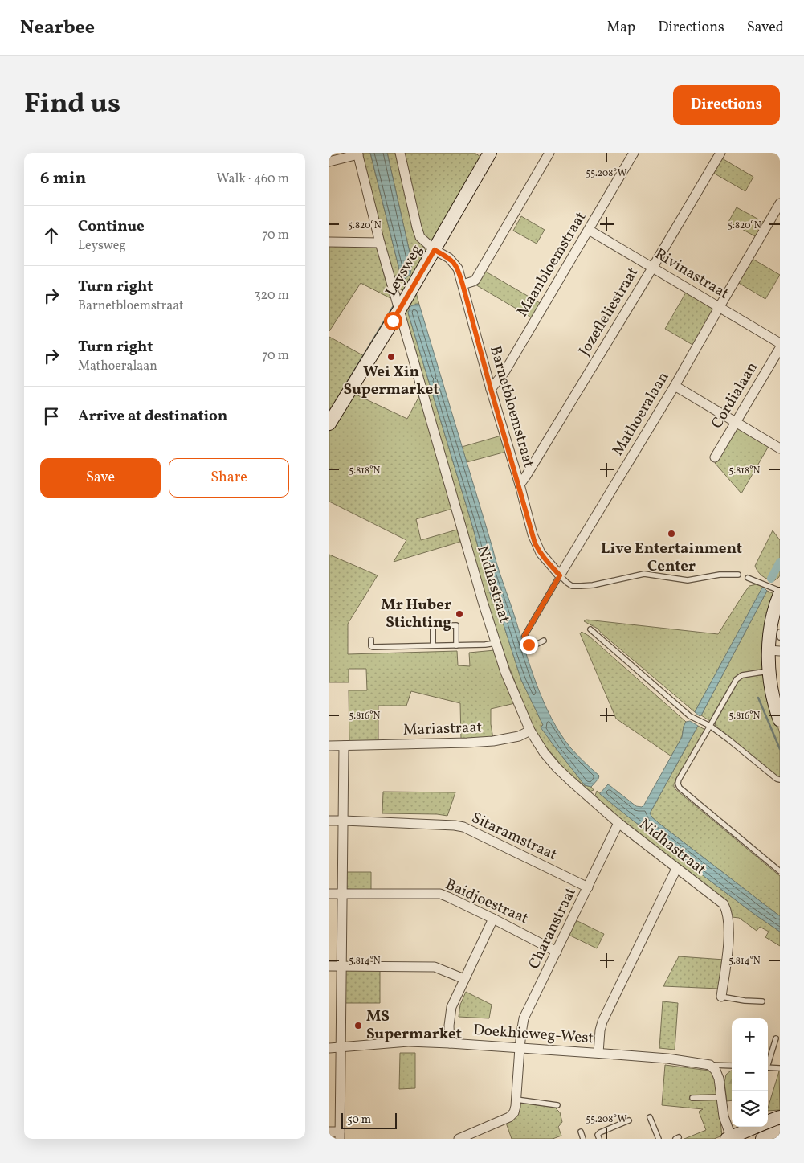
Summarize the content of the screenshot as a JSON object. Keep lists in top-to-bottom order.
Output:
{
  "streets": {
    "street": [
      "Maanbloemstraat",
      "Leysweg",
      "Rivinastraat",
      "Jozefleliestraat",
      "Cordialaan",
      "Barnetbloemstraat",
      "Mathoeralaan",
      "Nidhastraat",
      "Mariastraat",
      "Sitaramstraat",
      "Baidjoestraat",
      "Charanstraat",
      "Doekhieweg-West"
    ]
  },
  "crossings": [
    ["Maanbloemstraat", "Rivinastraat"],
    ["Maanbloemstraat", "Barnetbloemstraat"],
    ["Leysweg", "Barnetbloemstraat"],
    ["Leysweg", "Nidhastraat"],
    ["Rivinastraat", "Jozefleliestraat"],
    ["Rivinastraat", "Mathoeralaan"],
    ["Jozefleliestraat", "Barnetbloemstraat"],
    ["Barnetbloemstraat", "Mathoeralaan"],
    ["Nidhastraat", "Mariastraat"],
    ["Nidhastraat", "Charanstraat"],
    ["Sitaramstraat", "Charanstraat"],
    ["Baidjoestraat", "Charanstraat"],
    ["Charanstraat", "Doekhieweg-West"]
  ],
  "places": [
    "Wei Xin Supermarket",
    "Live Entertainment Center",
    "Mr Huber Stichting",
    "MS Supermarket"
  ],
  "scale_bar": "50 m",
  "page": {
    "header": "Nearbee",
    "nav": ["Map", "Directions", "Saved"],
    "title": "Find us",
    "buttons": [
      "Directions",
      ["Save", "Share"]
    ],
    "heading": ["6 min", "Walk · 460 m"],
    "list": [
      ["Continue", "Leysweg", "70 m"],
      ["Turn right", "Barnetbloemstraat", "320 m"],
      ["Turn right", "Mathoeralaan", "70 m"],
      "Arrive at destination"
    ],
    "map_buttons": ["+", "−"],
    "scale": "50 m"
  },
  "coordinates": [
    "55.208°W",
    "5.820°N",
    "5.818°N",
    "5.816°N",
    "5.814°N"
  ]
}
